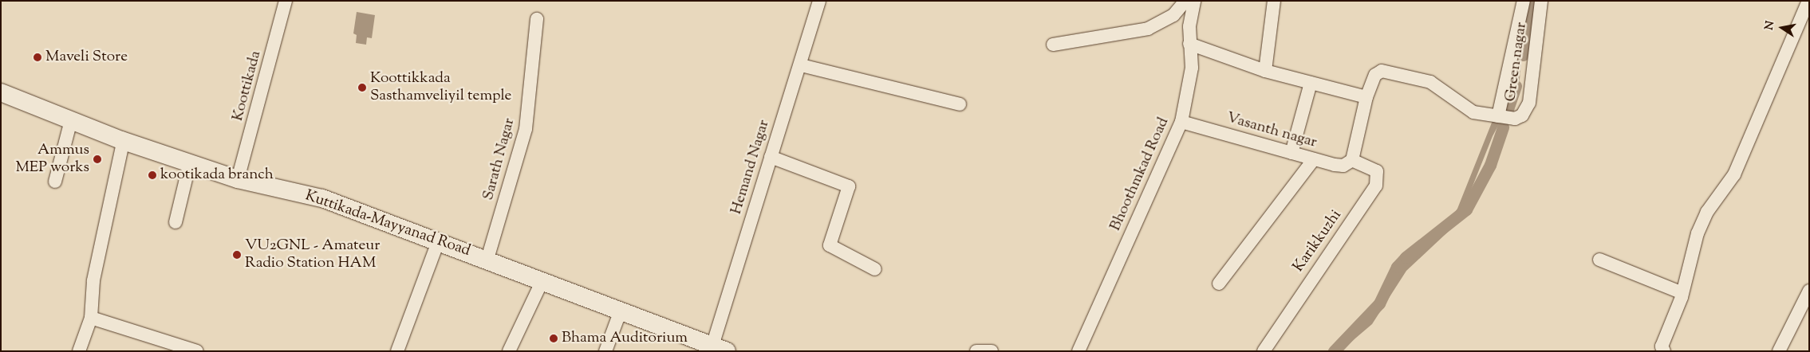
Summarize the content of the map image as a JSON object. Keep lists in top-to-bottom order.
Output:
{
  "streets": {
    "main road": ["Kuttikada-Mayyanad Road"],
    "street": [
      "Green nagar",
      "Koottikada",
      "Vasanth nagar",
      "Sarath Nagar",
      "Hemand Nagar",
      "Bhoothmkad Road",
      "Karikkuzhi"
    ]
  },
  "crossings": [
    ["Green nagar", "Vasanth nagar"],
    ["Green nagar", "Karikkuzhi"],
    ["Koottikada", "Kuttikada-Mayyanad Road"],
    ["Vasanth nagar", "Bhoothmkad Road"],
    ["Vasanth nagar", "Karikkuzhi"],
    ["Sarath Nagar", "Kuttikada-Mayyanad Road"],
    ["Hemand Nagar", "Kuttikada-Mayyanad Road"]
  ],
  "places": [
    "Maveli Store",
    "Koottikkada Sasthamveliyil temple",
    "Ammus MEP works",
    "kootikada branch",
    "VU2GNL - Amateur Radio Station HAM",
    "Bhama Auditorium"
  ],
  "north": "left"
}
